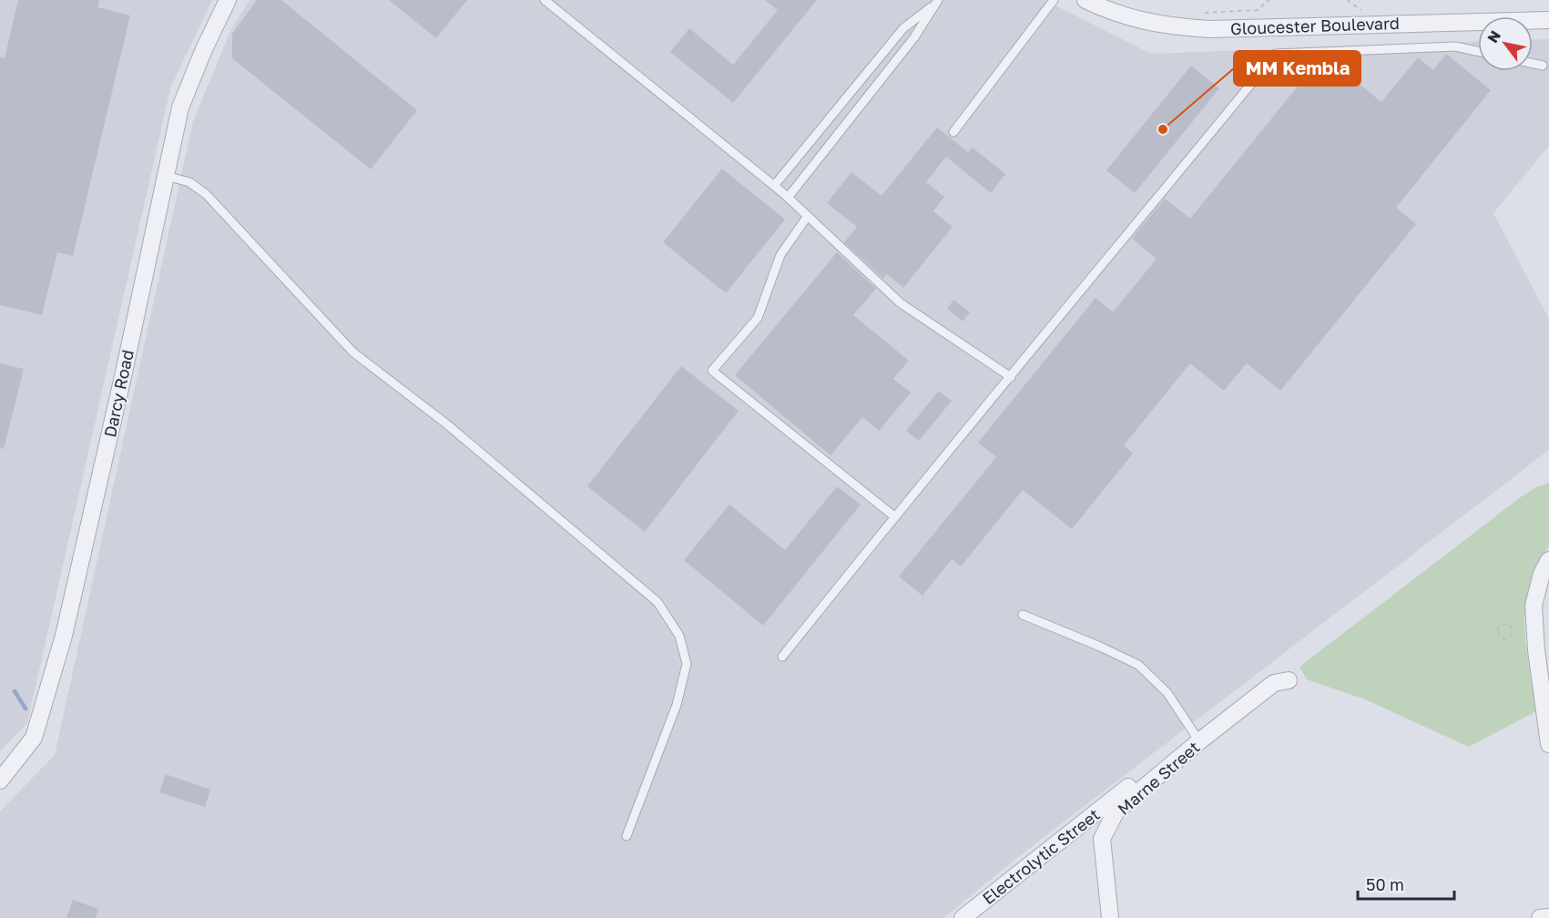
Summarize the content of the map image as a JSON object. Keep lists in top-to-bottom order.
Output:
{
  "streets": {
    "street": [
      "Gloucester Boulevard",
      "Darcy Road",
      "Marne Street",
      "Electrolytic Street"
    ]
  },
  "crossings": [
    ["Marne Street", "Electrolytic Street"]
  ],
  "places": ["MM Kembla"],
  "scale_bar": "50 m",
  "north": "top left"
}
